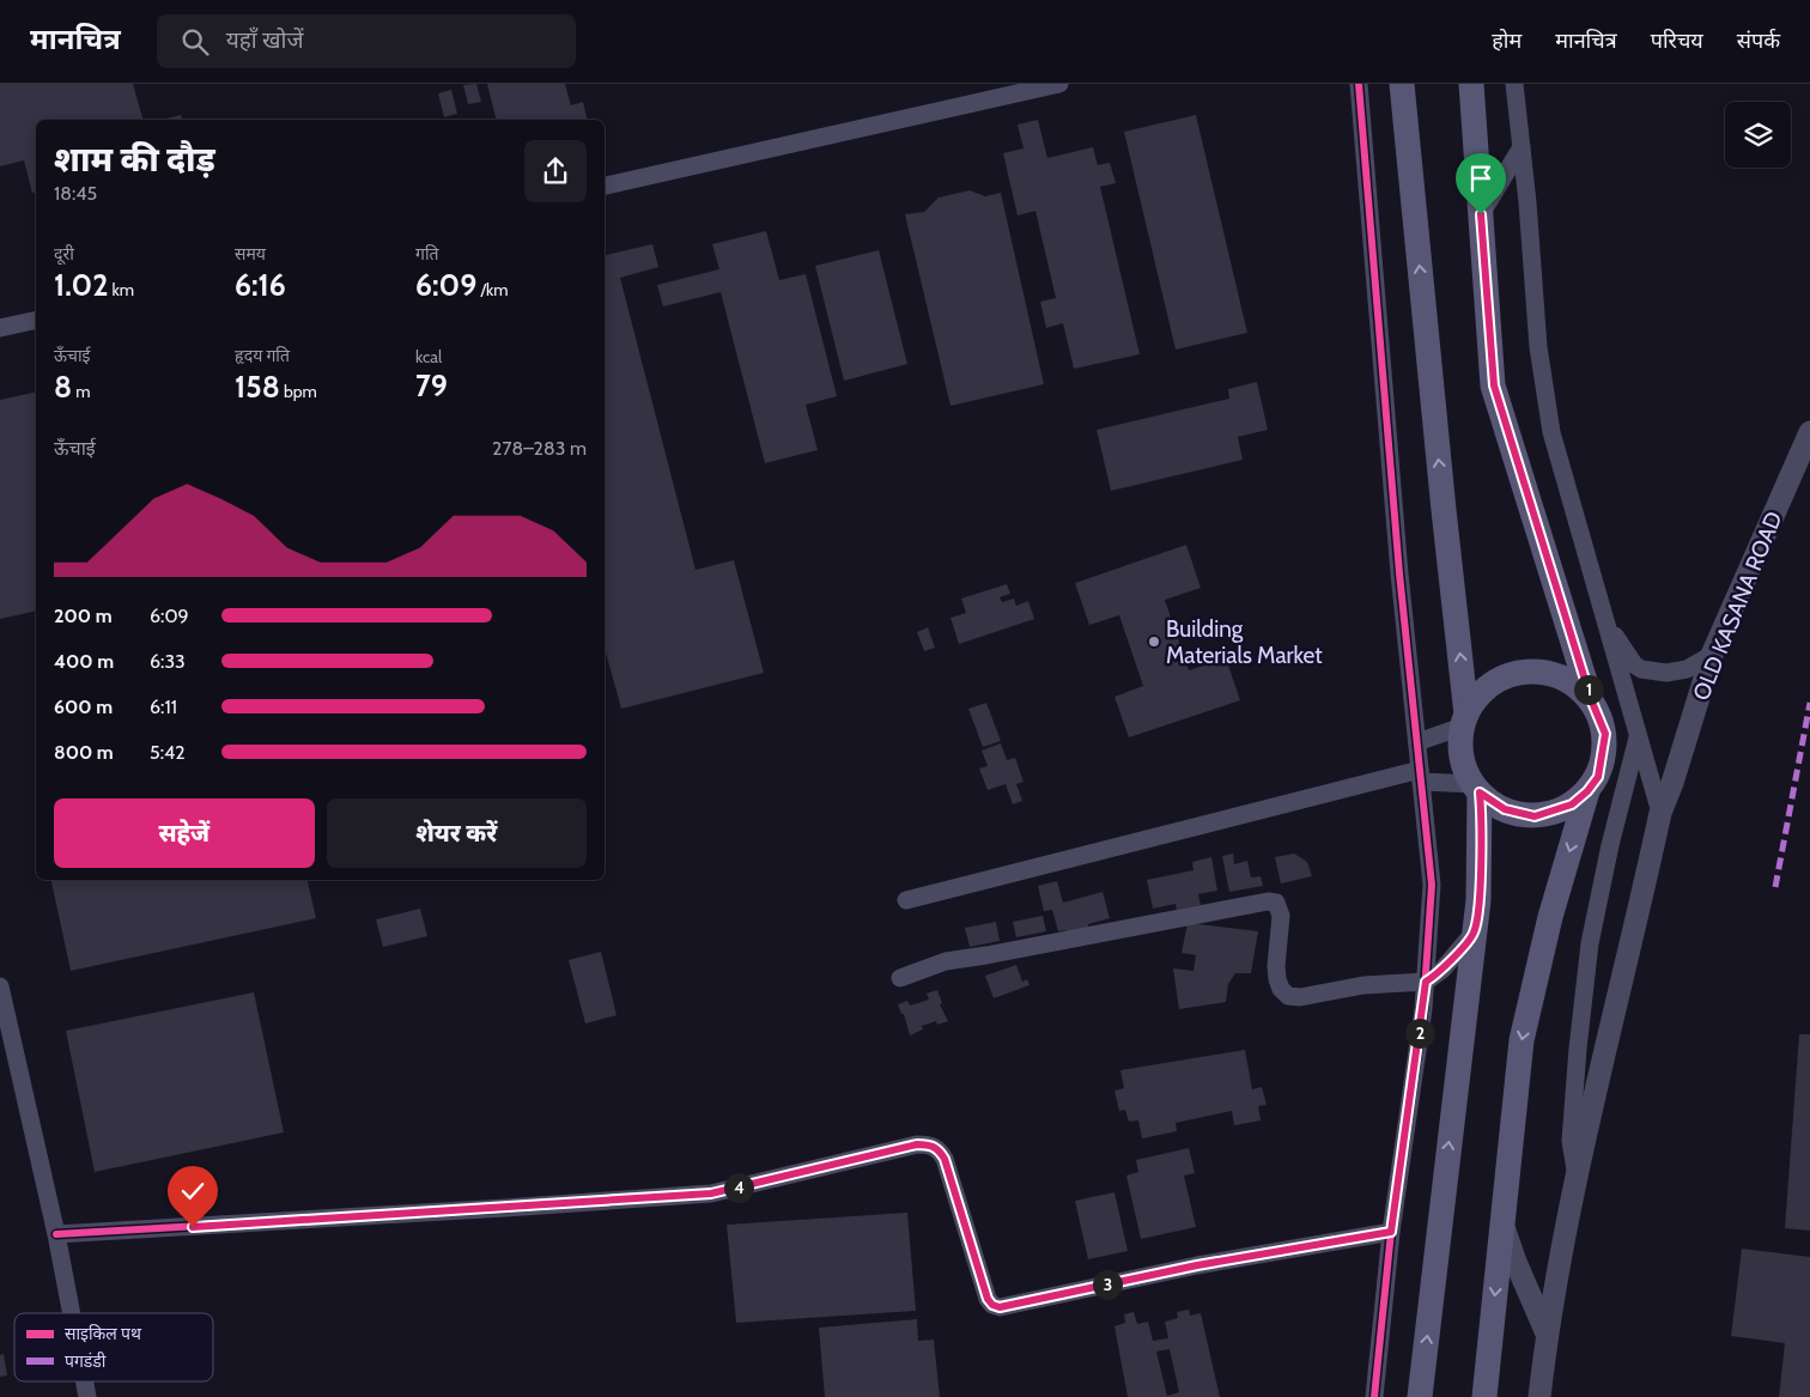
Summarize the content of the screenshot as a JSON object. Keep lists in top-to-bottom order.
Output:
{
  "streets": {
    "street": ["OLD KASANA ROAD"]
  },
  "places": ["Building Materials Market"],
  "legend": ["साइकिल पथ", "पगडंडी"],
  "page": {
    "header": "मानचित्र",
    "search": "यहाँ खोजें",
    "nav": [
      "होम",
      "मानचित्र",
      "परिचय",
      "संपर्क"
    ],
    "heading": ["शाम की दौड़", "18:45"],
    "stats": [
      ["दूरी", "1.02 km"],
      ["समय", "6:16"],
      ["गति", "6:09 /km"],
      ["ऊँचाई", "8 m"],
      ["हृदय गति", "158 bpm"],
      ["kcal", "79"]
    ],
    "chart": ["ऊँचाई", "278–283 m"],
    "list": [
      {
        "name": "200 m",
        "note": "6:09"
      },
      {
        "name": "400 m",
        "note": "6:33"
      },
      {
        "name": "600 m",
        "note": "6:11"
      },
      {
        "name": "800 m",
        "note": "5:42"
      }
    ],
    "pins": [
      "1",
      "2",
      "4",
      "3"
    ],
    "buttons": ["सहेजें", "शेयर करें"]
  }
}
